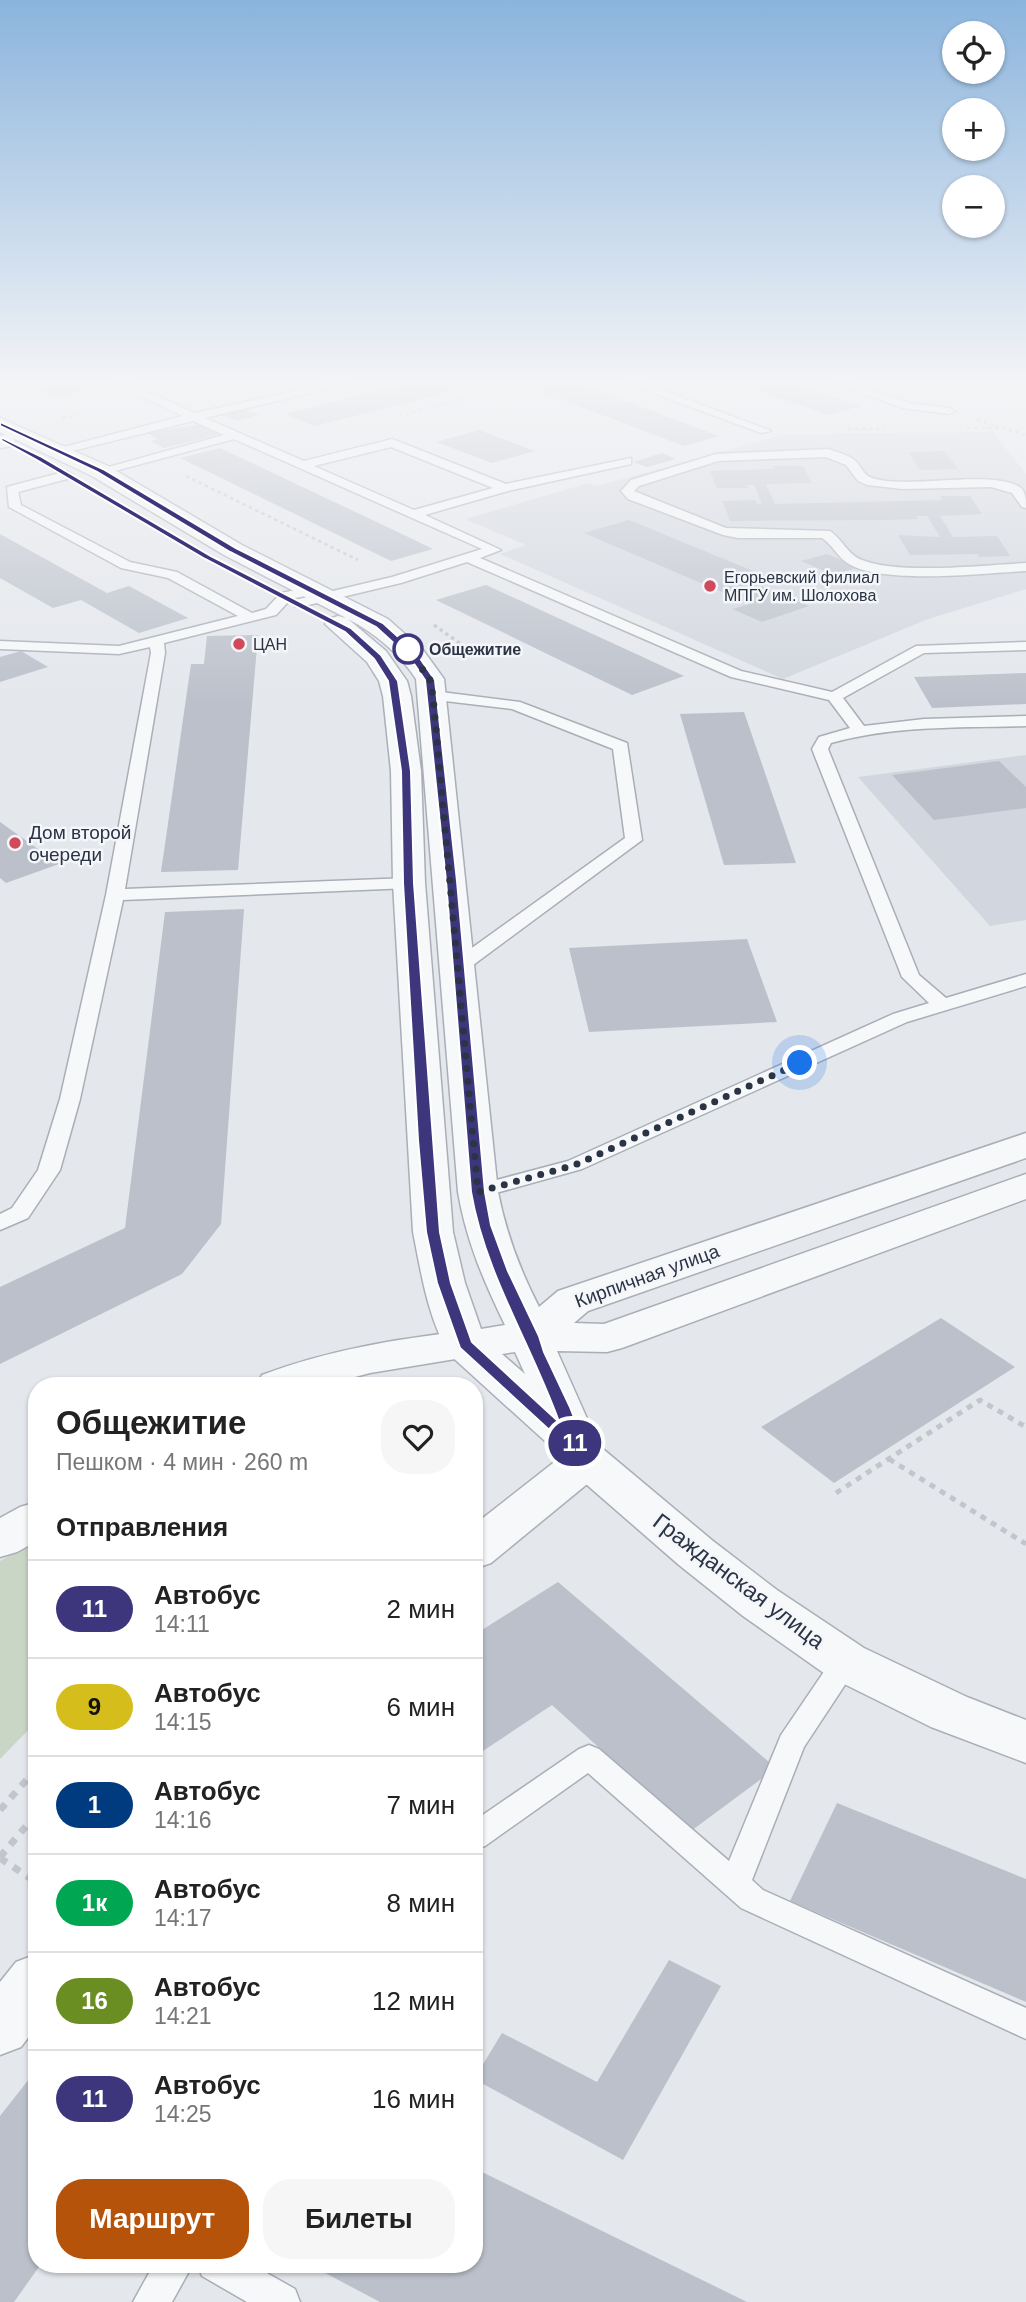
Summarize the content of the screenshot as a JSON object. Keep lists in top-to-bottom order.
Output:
{
  "streets": {
    "street": ["Кирпичная улица", "Гражданская улица"]
  },
  "crossings": [
    ["Кирпичная улица", "Гражданская улица"]
  ],
  "places": [
    "Егорьевский филиал МПГУ им. Шолохова",
    "ЦАН",
    "Общежитие",
    "Дом второй очереди"
  ],
  "lines": ["bus line 11"],
  "page": {
    "on_map": "11",
    "map_buttons": ["+", "−"],
    "heading": [
      ["Общежитие", "Пешком · 4 мин · 260 m"],
      "Отправления"
    ],
    "list": [
      {
        "mark": "11",
        "name": "Автобус",
        "note": "14:11",
        "value": "2 мин"
      },
      {
        "mark": "9",
        "name": "Автобус",
        "note": "14:15",
        "value": "6 мин"
      },
      {
        "mark": "1",
        "name": "Автобус",
        "note": "14:16",
        "value": "7 мин"
      },
      {
        "mark": "1к",
        "name": "Автобус",
        "note": "14:17",
        "value": "8 мин"
      },
      {
        "mark": "16",
        "name": "Автобус",
        "note": "14:21",
        "value": "12 мин"
      },
      {
        "mark": "11",
        "name": "Автобус",
        "note": "14:25",
        "value": "16 мин"
      }
    ],
    "buttons": ["Маршрут", "Билеты"]
  }
}
